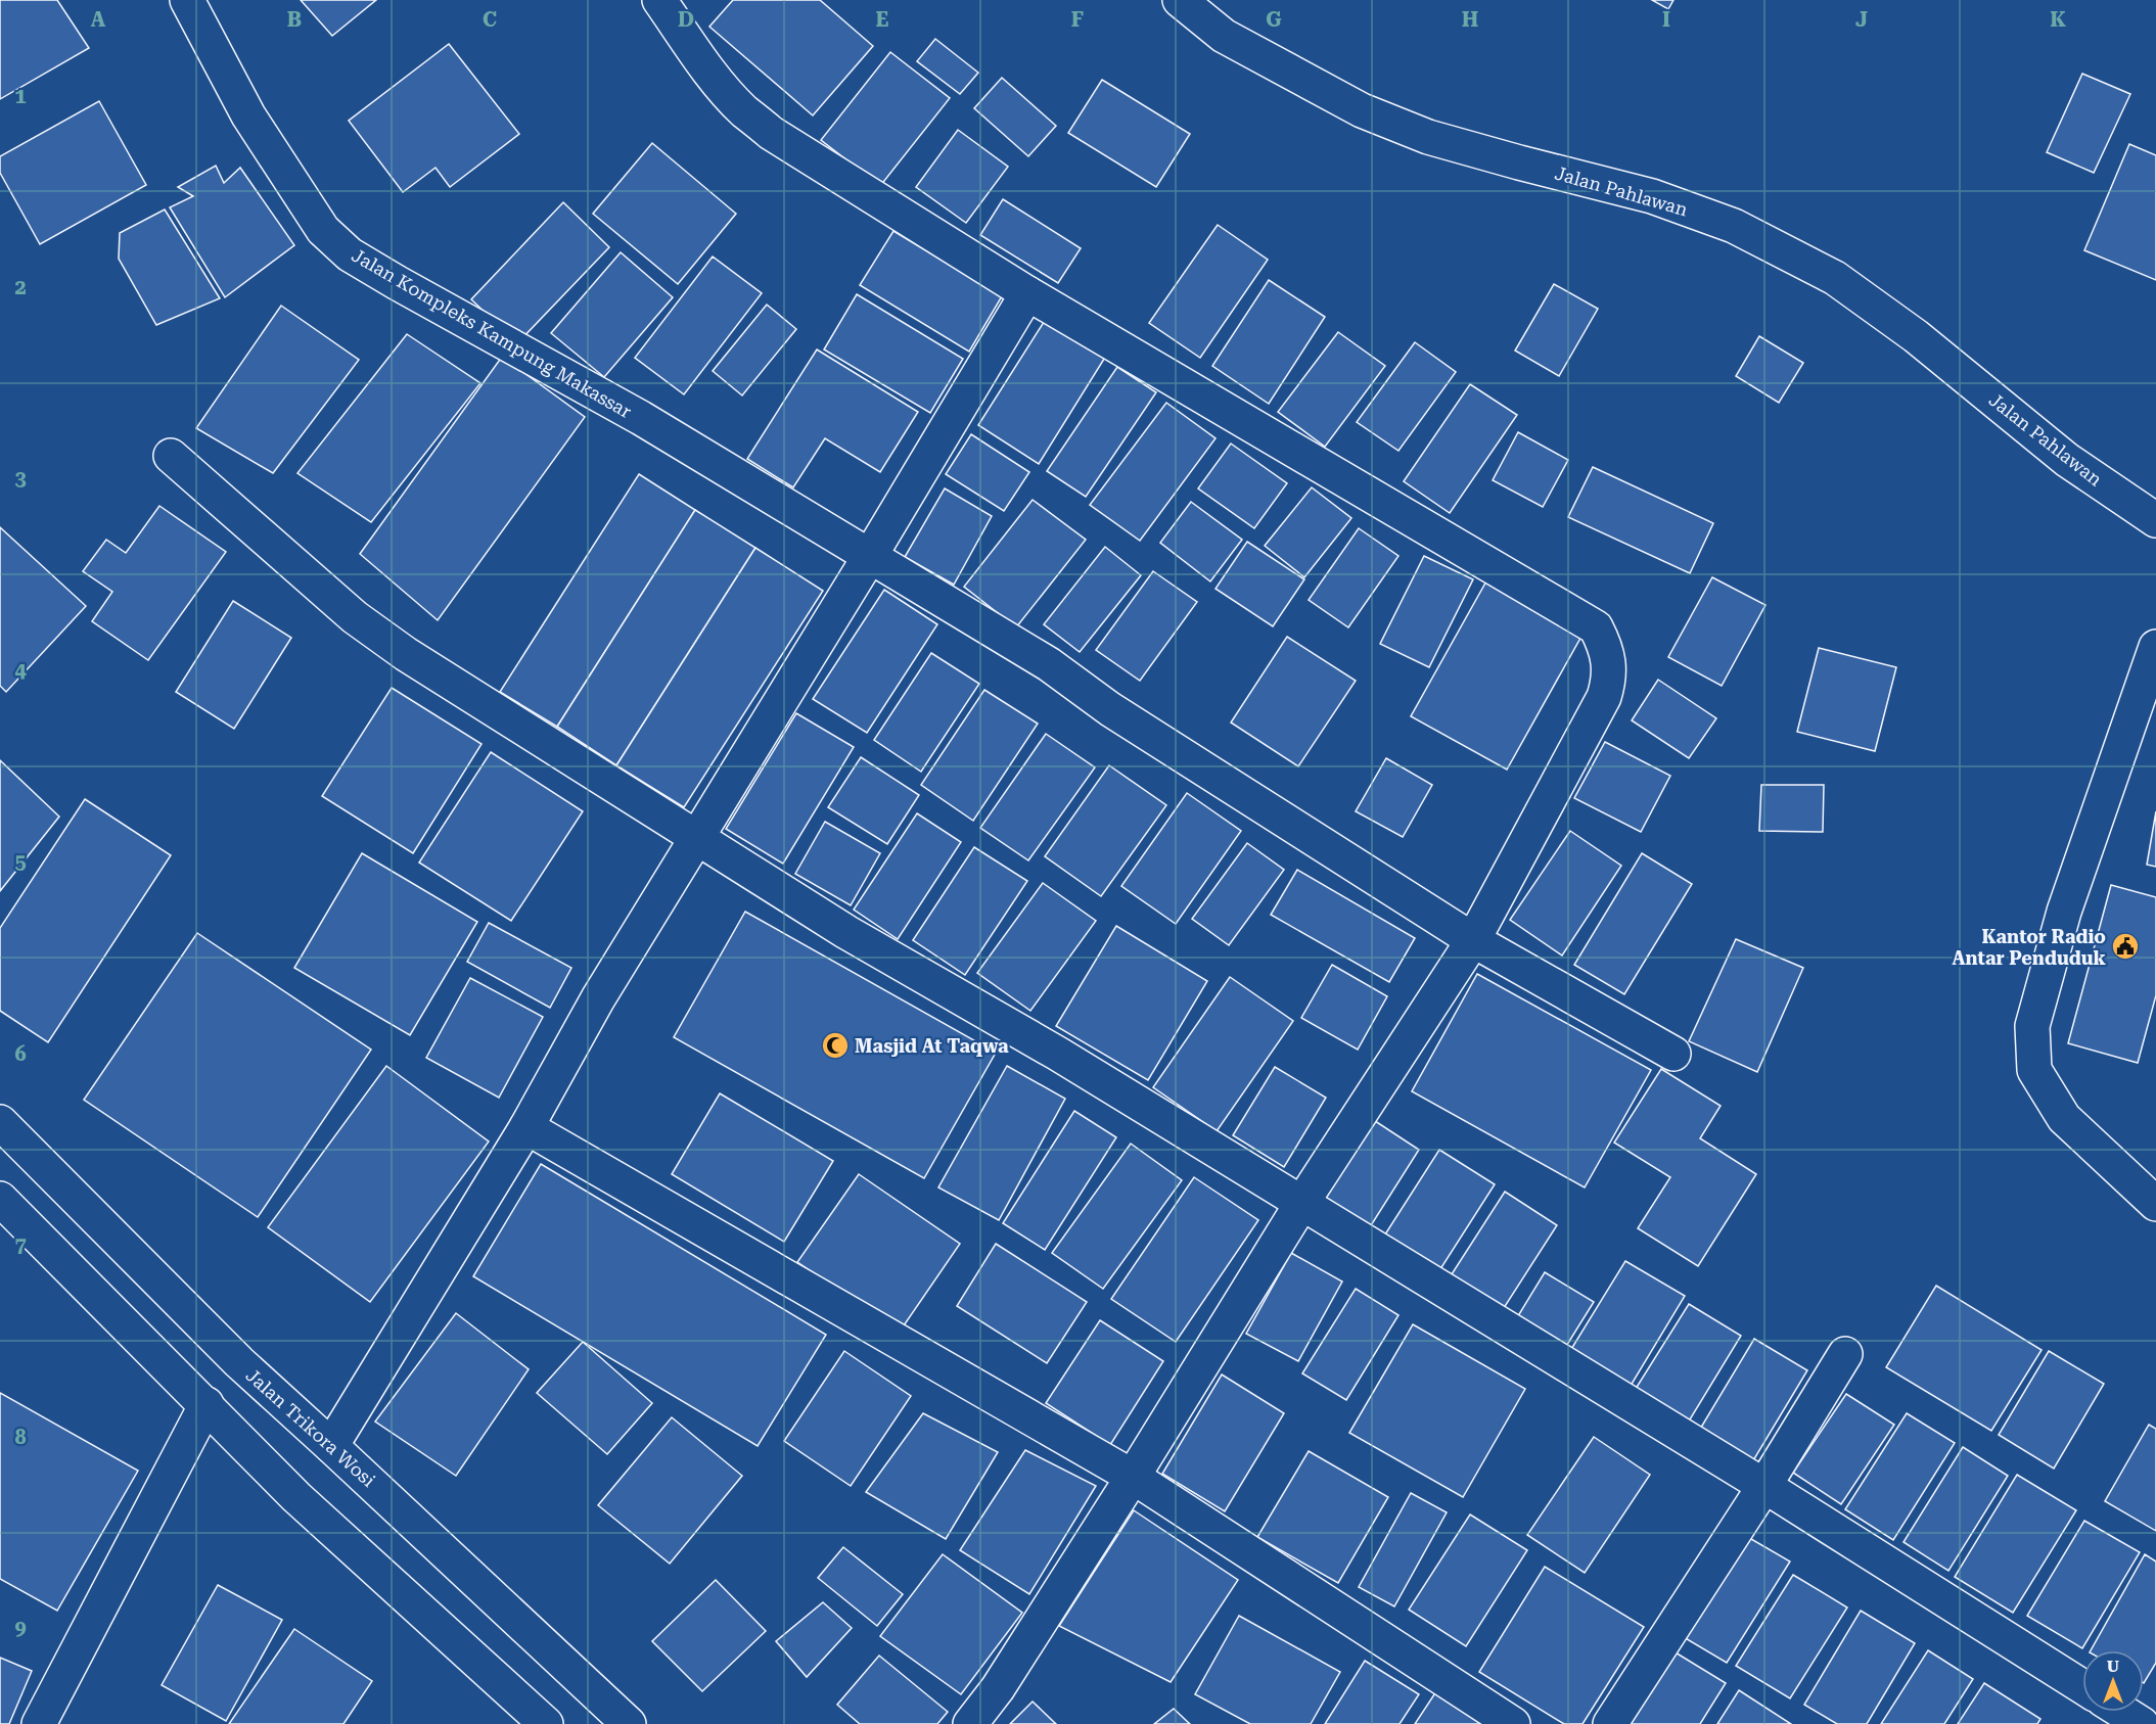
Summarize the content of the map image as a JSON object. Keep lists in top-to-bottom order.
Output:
{
  "streets": {
    "main road": ["Jalan Pahlawan", "Jalan Kompleks Kampung Makassar", "Jalan Trikora Wosi"]
  },
  "places": {
    "public building": ["Kantor Radio Antar Penduduk"],
    "mosque": ["Masjid At Taqwa"]
  },
  "north": "top",
  "grid": {
    "columns": [
      "A",
      "B",
      "C",
      "D",
      "E",
      "F",
      "G",
      "H",
      "I",
      "J",
      "K"
    ],
    "rows": [
      "1",
      "2",
      "3",
      "4",
      "5",
      "6",
      "7",
      "8",
      "9"
    ]
  }
}
